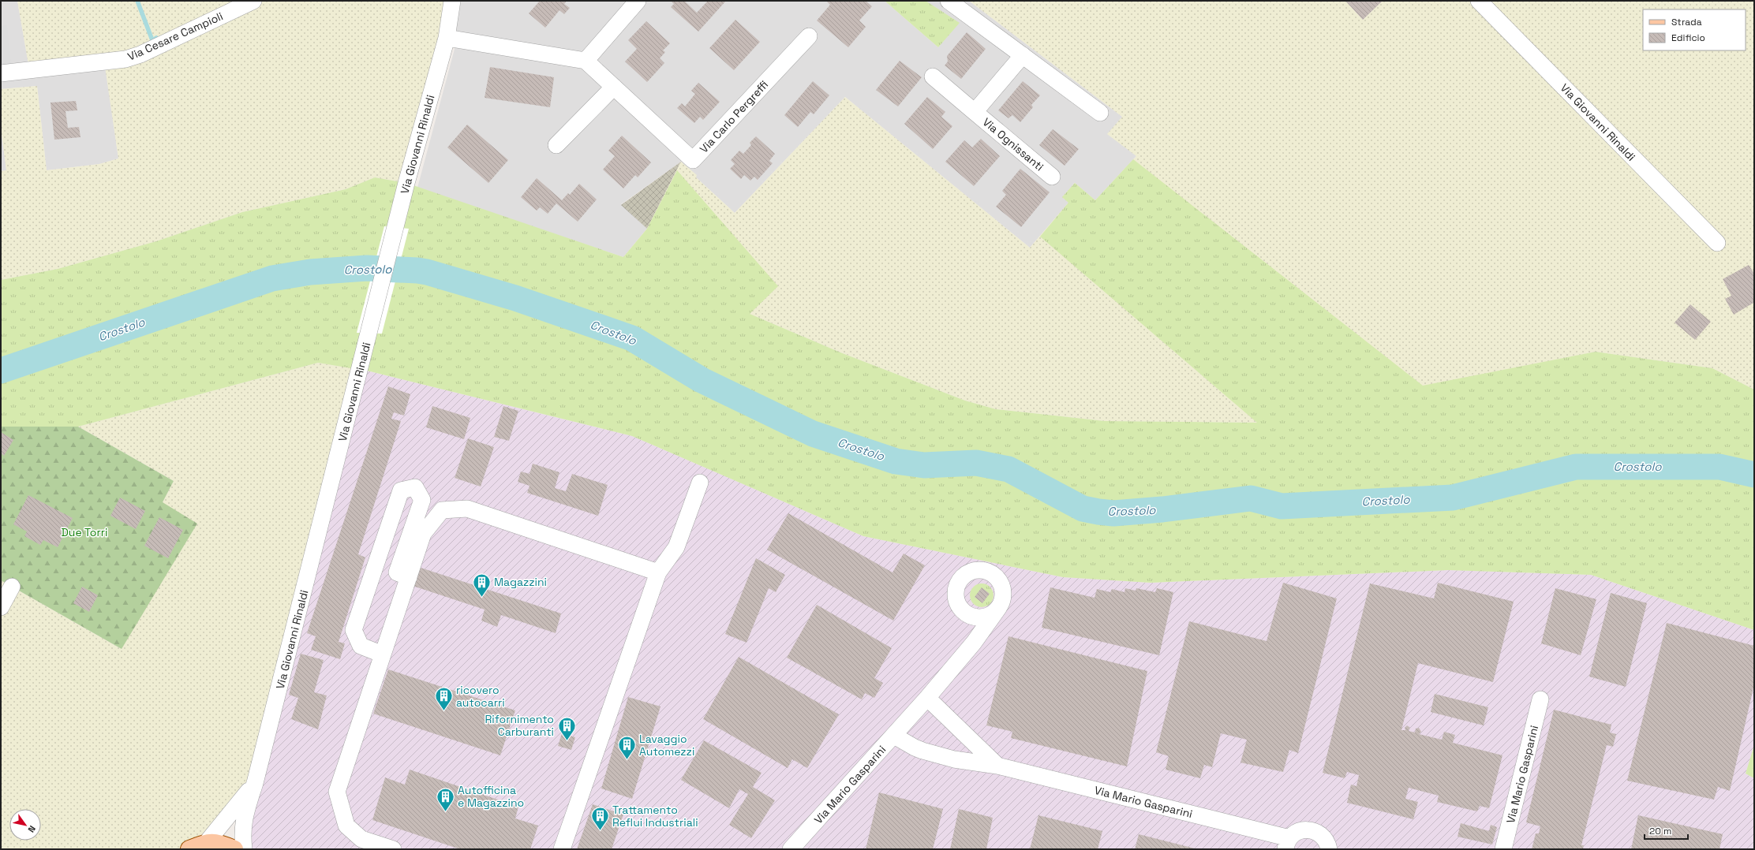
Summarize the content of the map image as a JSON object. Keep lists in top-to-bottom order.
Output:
{
  "streets": {
    "street": [
      "Via Cesare Campioli",
      "Via Carlo Pergreffi",
      "Via Giovanni Rinaldi",
      "Via Ognissanti",
      "Via Mario Gasparini"
    ]
  },
  "water": ["Crostolo"],
  "parks": ["Due Torri"],
  "places": {
    "building": [
      "Magazzini",
      "ricovero autocarri",
      "Rifornimento Carburanti",
      "Lavaggio Automezzi",
      "Autofficina e Magazzino",
      "Trattamento Reflui Industriali"
    ]
  },
  "legend": ["Strada", "Edificio"],
  "scale_bar": "20 m",
  "north": "bottom right"
}
